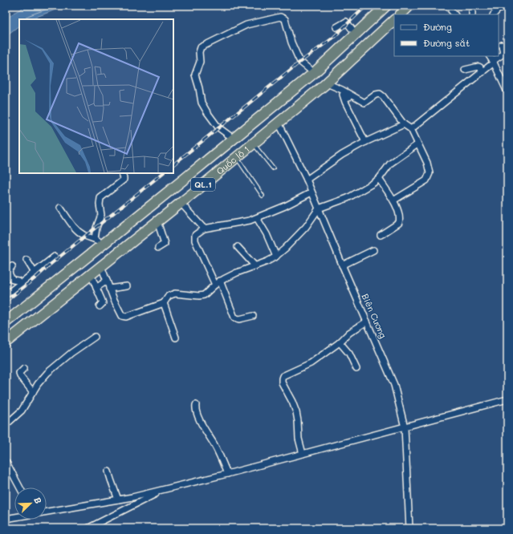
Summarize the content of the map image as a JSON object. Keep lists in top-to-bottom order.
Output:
{
  "streets": {
    "highway": ["Quốc lộ 1", "QL.1"],
    "street": ["Biên Cương"]
  },
  "crossings": [
    ["Quốc lộ 1", "Biên Cương"]
  ],
  "legend": ["Đường", "Đường sắt"],
  "north": "top right"
}
